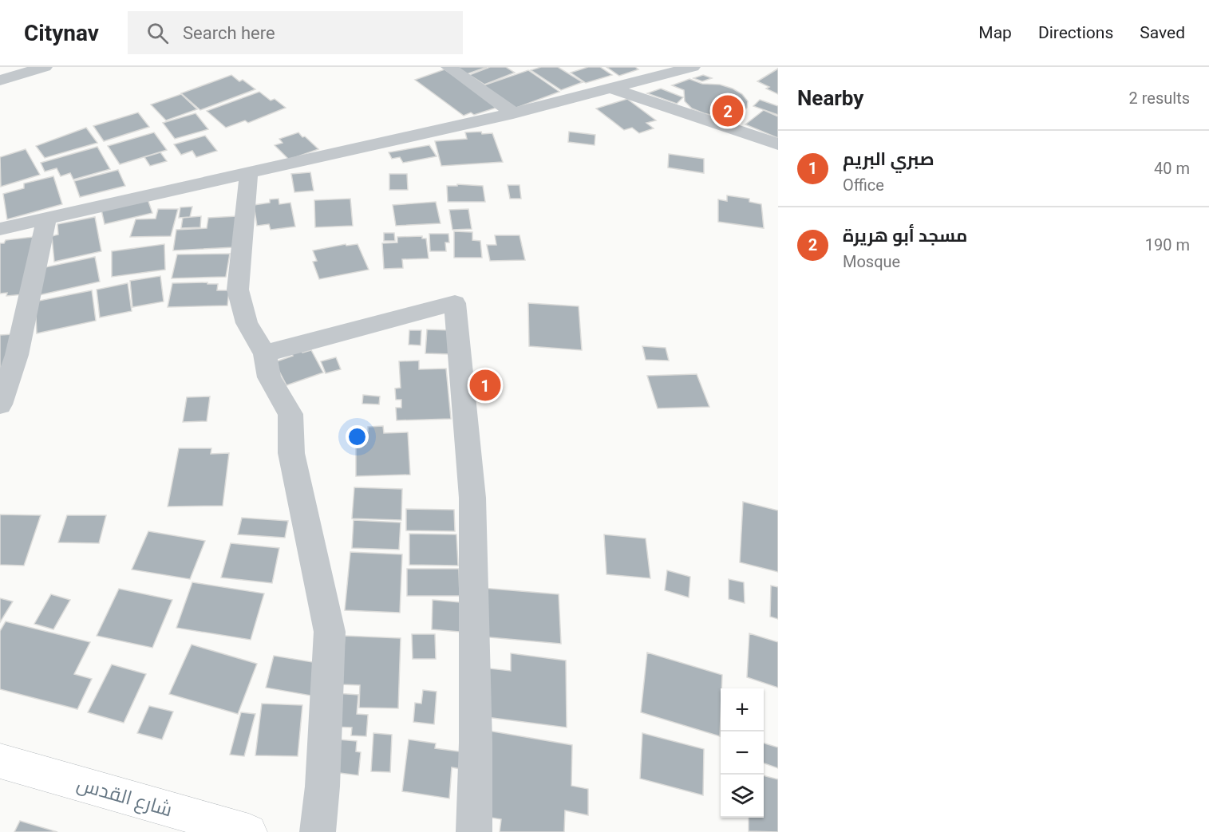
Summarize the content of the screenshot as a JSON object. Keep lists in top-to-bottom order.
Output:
{
  "streets": {
    "main road": ["شارع القدس"]
  },
  "page": {
    "header": "Citynav",
    "search": "Search here",
    "nav": ["Map", "Directions", "Saved"],
    "heading": ["Nearby", "2 results"],
    "pins": ["2", "1"],
    "list": [
      {
        "mark": "1",
        "name": "صبري البريم",
        "note": "Office",
        "value": "40 m"
      },
      {
        "mark": "2",
        "name": "مسجد أبو هريرة",
        "note": "Mosque",
        "value": "190 m"
      }
    ],
    "map_buttons": ["+", "−"]
  }
}
